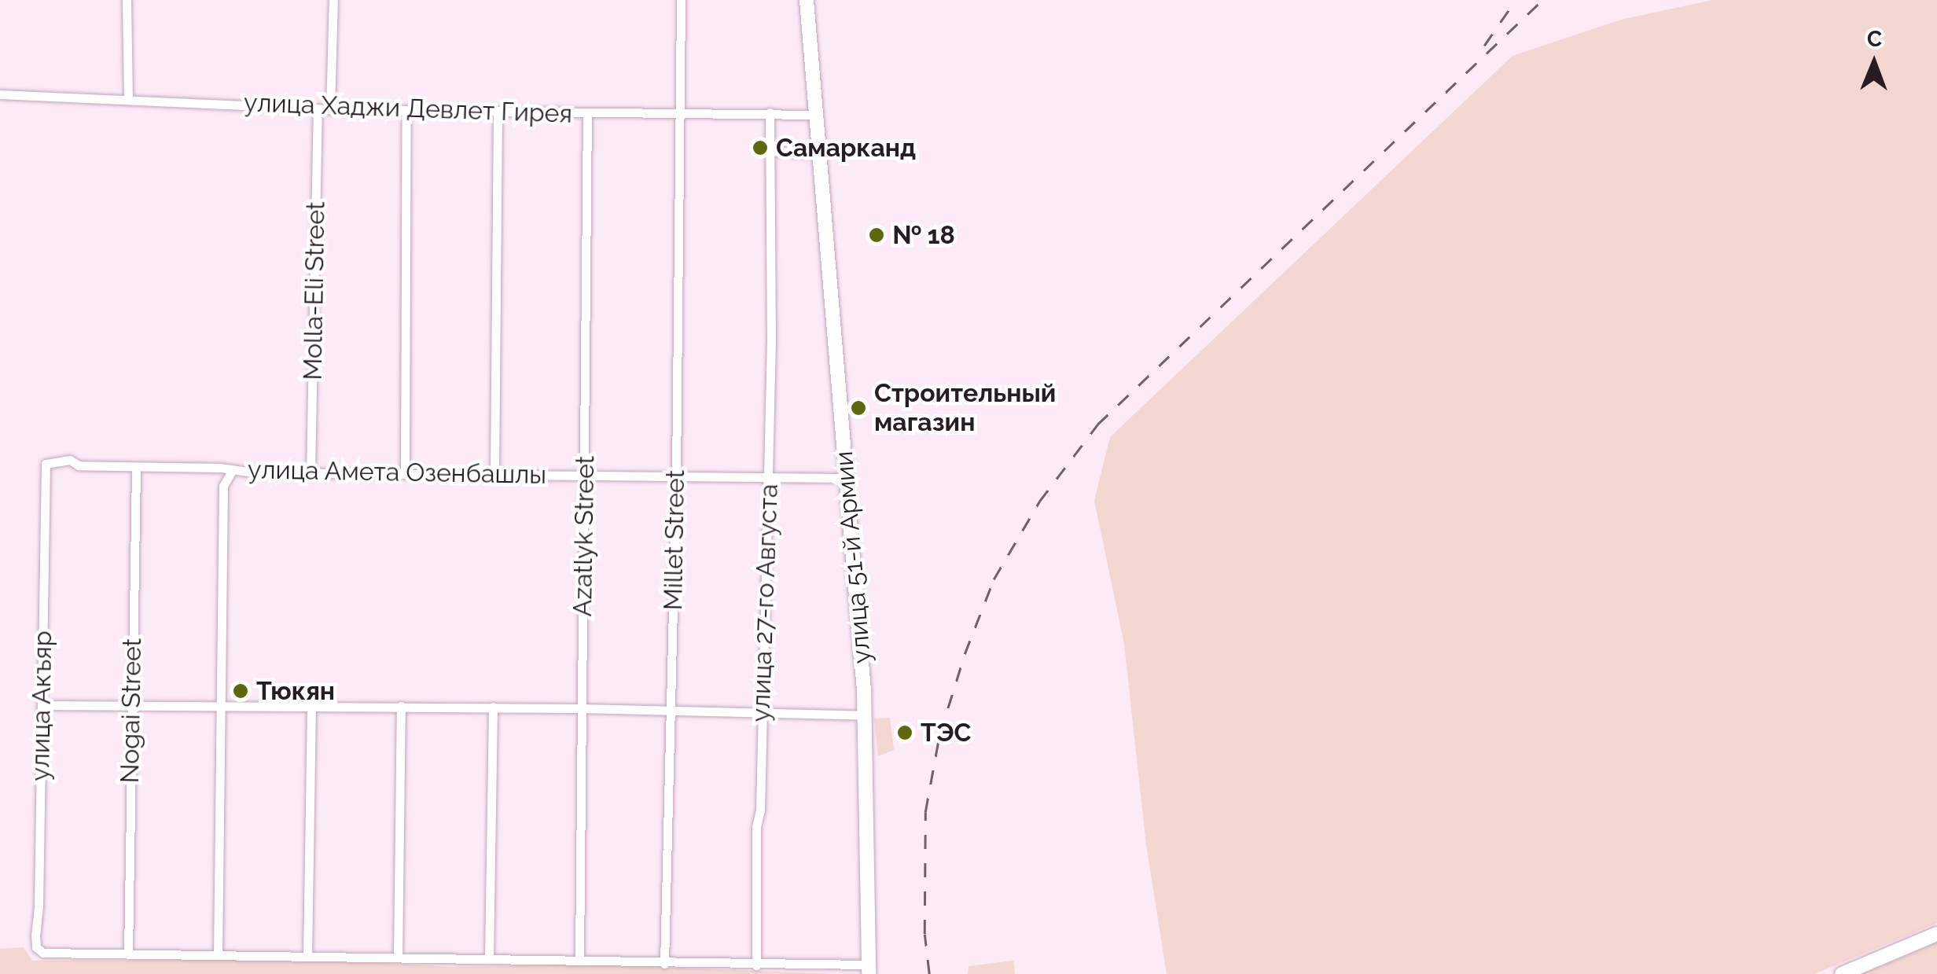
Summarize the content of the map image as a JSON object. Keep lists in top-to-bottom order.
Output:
{
  "streets": {
    "main road": ["улица 51-й Армии"],
    "street": [
      "улица Хаджи Девлет Гирея",
      "Molla-Eli Street",
      "улица Амета Озенбашлы",
      "Azatlyk Street",
      "Millet Street",
      "улица 27-го Августа",
      "улица Акъяр",
      "Nogai Street"
    ]
  },
  "crossings": [
    ["улица Хаджи Девлет Гирея", "Molla-Eli Street"],
    ["улица Хаджи Девлет Гирея", "Azatlyk Street"],
    ["улица Хаджи Девлет Гирея", "Millet Street"],
    ["улица Хаджи Девлет Гирея", "улица 51-й Армии"],
    ["улица Хаджи Девлет Гирея", "улица 27-го Августа"],
    ["Molla-Eli Street", "улица Амета Озенбашлы"],
    ["улица Амета Озенбашлы", "Azatlyk Street"],
    ["улица Амета Озенбашлы", "Millet Street"],
    ["улица Амета Озенбашлы", "улица 51-й Армии"],
    ["улица Амета Озенбашлы", "улица 27-го Августа"],
    ["улица Амета Озенбашлы", "улица Акъяр"],
    ["улица Амета Озенбашлы", "Nogai Street"],
    ["улица Акъяр", "Nogai Street"]
  ],
  "places": [
    "Самарканд",
    "№ 18",
    "Строительный магазин",
    "Тюкян",
    "ТЭС"
  ],
  "north": "top"
}
